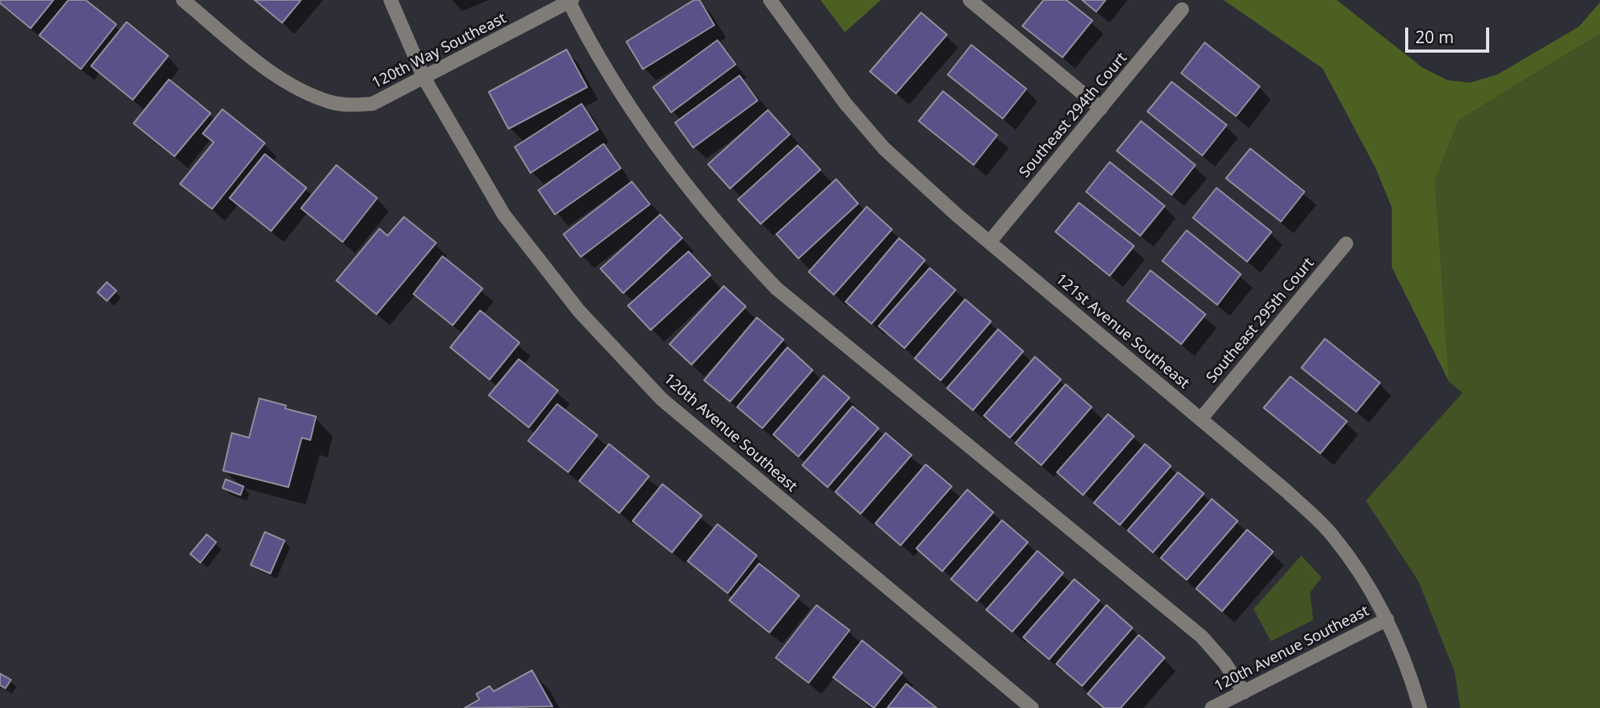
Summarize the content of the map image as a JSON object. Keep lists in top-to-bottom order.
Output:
{
  "streets": {
    "street": [
      "120th Way Southeast",
      "Southeast 294th Court",
      "Southeast 295th Court",
      "121st Avenue Southeast",
      "120th Avenue Southeast"
    ]
  },
  "crossings": [
    ["120th Way Southeast", "120th Avenue Southeast"],
    ["Southeast 294th Court", "121st Avenue Southeast"],
    ["Southeast 295th Court", "121st Avenue Southeast"],
    ["121st Avenue Southeast", "120th Avenue Southeast"]
  ],
  "scale_bar": "20 m"
}
